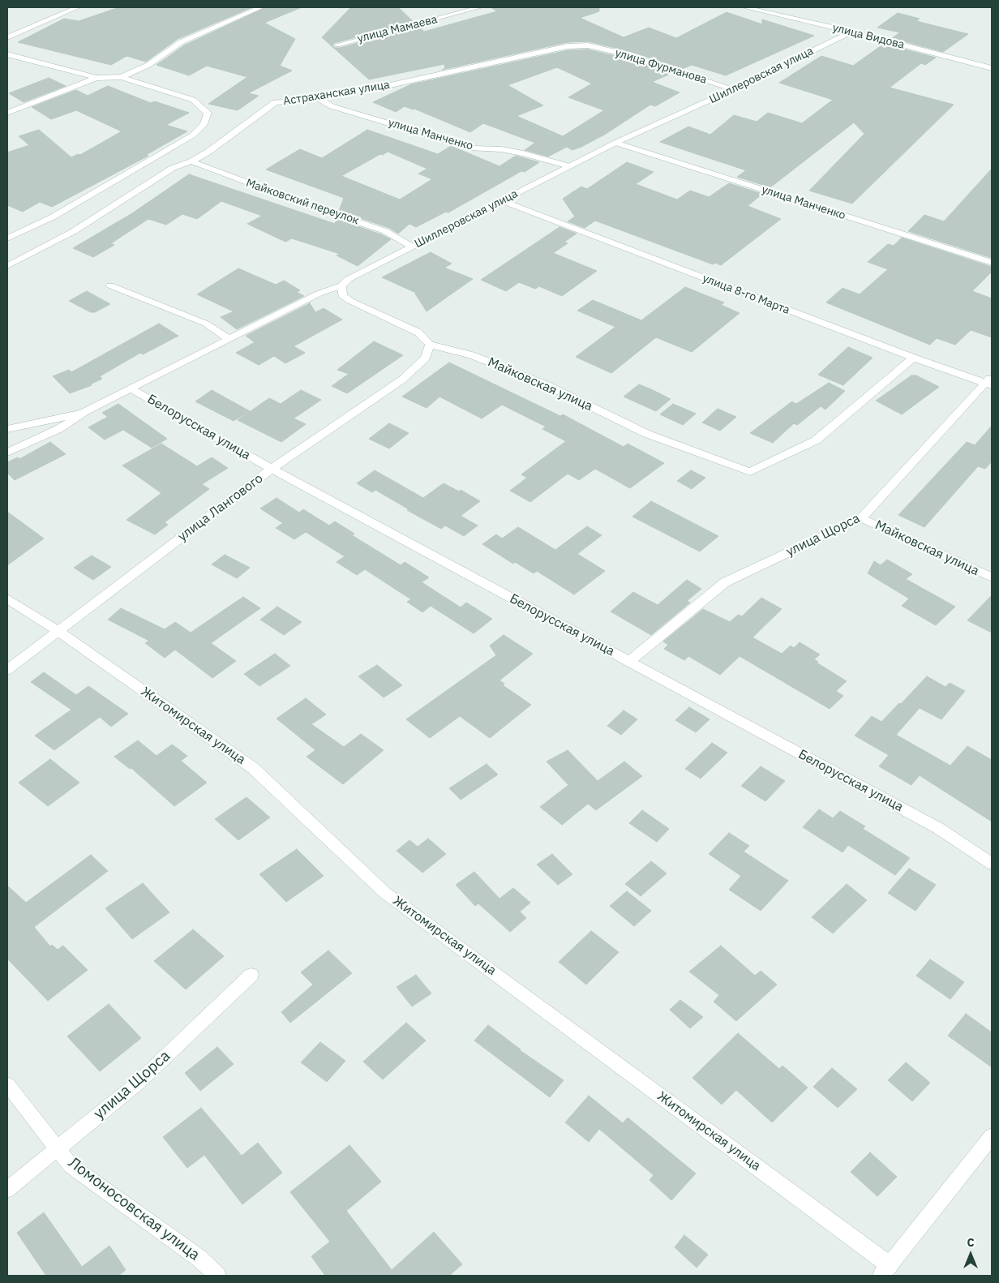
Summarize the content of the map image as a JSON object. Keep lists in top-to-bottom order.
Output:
{
  "streets": {
    "street": [
      "улица Мамаева",
      "улица Видова",
      "улица Фурманова",
      "Шиллеровская улица",
      "Астраханская улица",
      "улица Манченко",
      "Майковский переулок",
      "улица 8-го Марта",
      "Майковская улица",
      "Белорусская улица",
      "улица Лангового",
      "улица Щорса",
      "Житомирская улица",
      "Ломоносовская улица"
    ]
  },
  "crossings": [
    ["улица Видова", "Шиллеровская улица"],
    ["улица Фурманова", "Шиллеровская улица"],
    ["улица Фурманова", "Астраханская улица"],
    ["Шиллеровская улица", "улица Манченко"],
    ["Шиллеровская улица", "Майковский переулок"],
    ["Шиллеровская улица", "улица 8-го Марта"],
    ["Шиллеровская улица", "Майковская улица"],
    ["Шиллеровская улица", "Белорусская улица"],
    ["Астраханская улица", "улица Манченко"],
    ["Астраханская улица", "Майковский переулок"],
    ["улица 8-го Марта", "Майковская улица"],
    ["улица 8-го Марта", "улица Щорса"],
    ["Майковская улица", "улица Лангового"],
    ["Майковская улица", "улица Щорса"],
    ["Белорусская улица", "улица Лангового"],
    ["Белорусская улица", "улица Щорса"],
    ["улица Лангового", "Житомирская улица"],
    ["улица Щорса", "Ломоносовская улица"]
  ],
  "north": "top"
}
